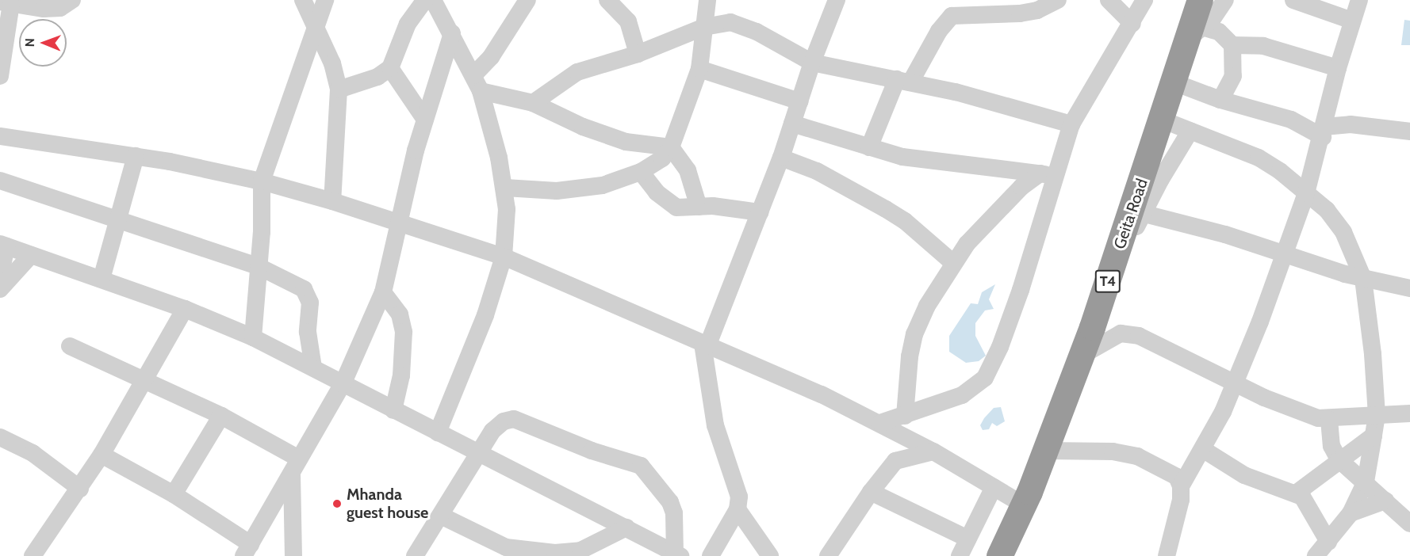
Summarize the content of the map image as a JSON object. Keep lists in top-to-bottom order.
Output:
{
  "streets": {
    "highway": ["Geita Road", "T4"]
  },
  "places": ["Mhanda guest house"],
  "north": "left"
}
